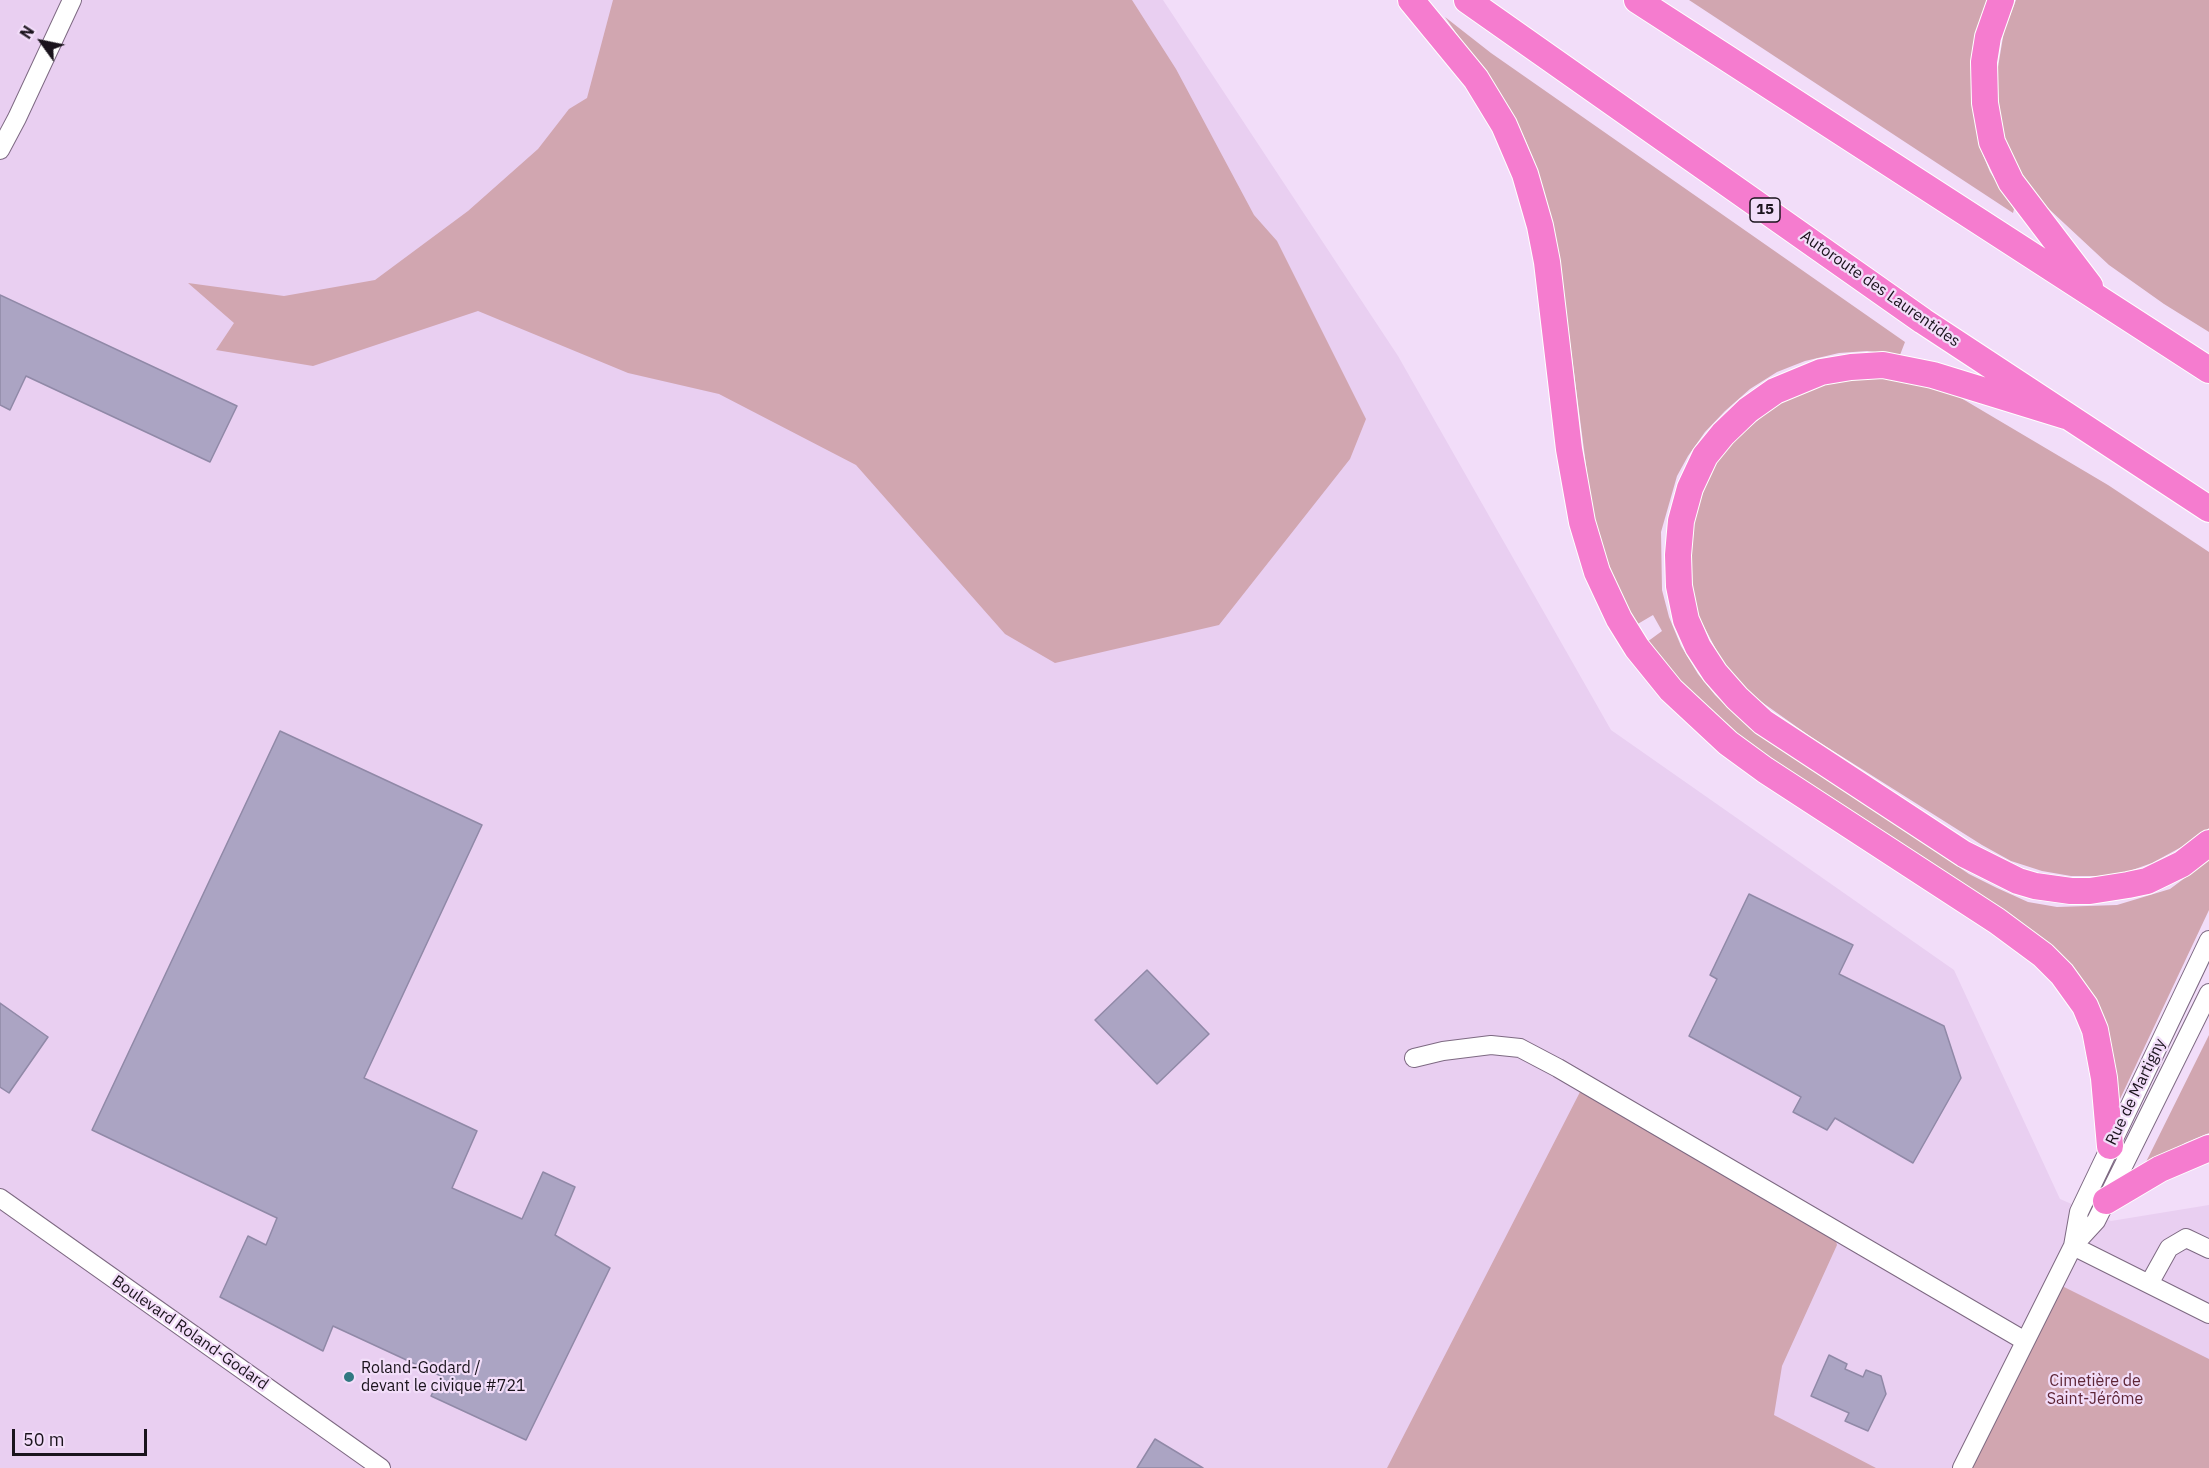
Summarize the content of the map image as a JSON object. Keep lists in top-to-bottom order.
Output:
{
  "streets": {
    "highway": ["15", "Autoroute des Laurentides"],
    "street": ["Rue de Martigny", "Boulevard Roland-Godard"]
  },
  "parks": ["Cimetière de Saint-Jérôme"],
  "places": ["Roland-Godard / devant le civique #721"],
  "scale_bar": "50 m",
  "north": "top left"
}
